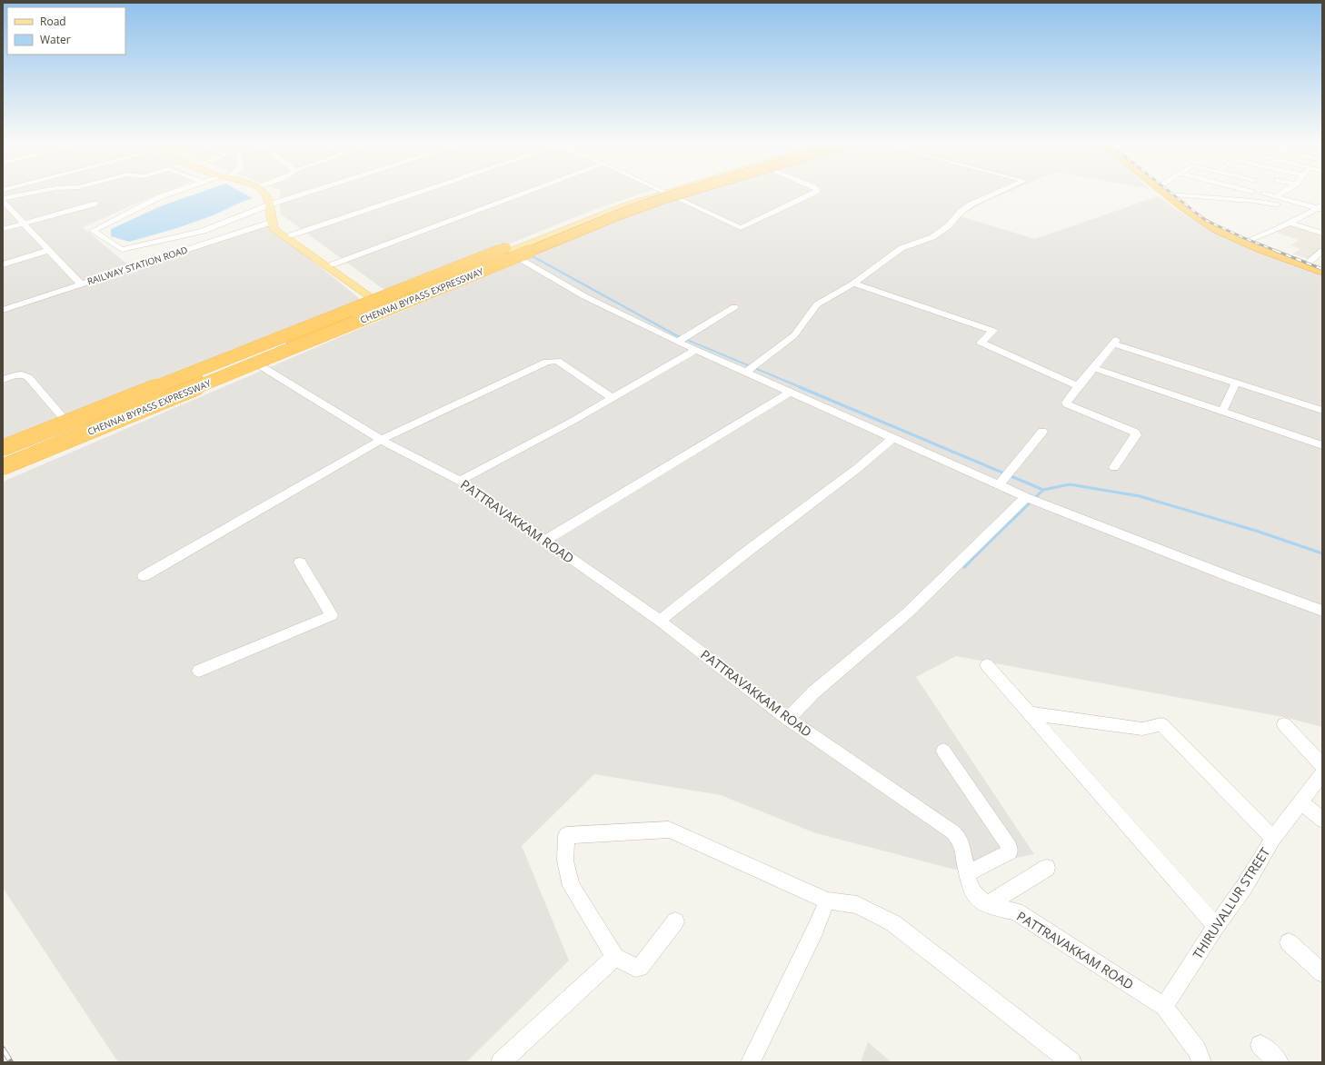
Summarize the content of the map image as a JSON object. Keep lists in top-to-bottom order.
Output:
{
  "streets": {
    "highway": ["CHENNAI BYPASS EXPRESSWAY"],
    "street": ["RAILWAY STATION ROAD", "PATTRAVAKKAM ROAD", "THIRUVALLUR STREET"]
  },
  "crossings": [
    ["PATTRAVAKKAM ROAD", "THIRUVALLUR STREET"]
  ],
  "legend": ["Road", "Water"]
}
